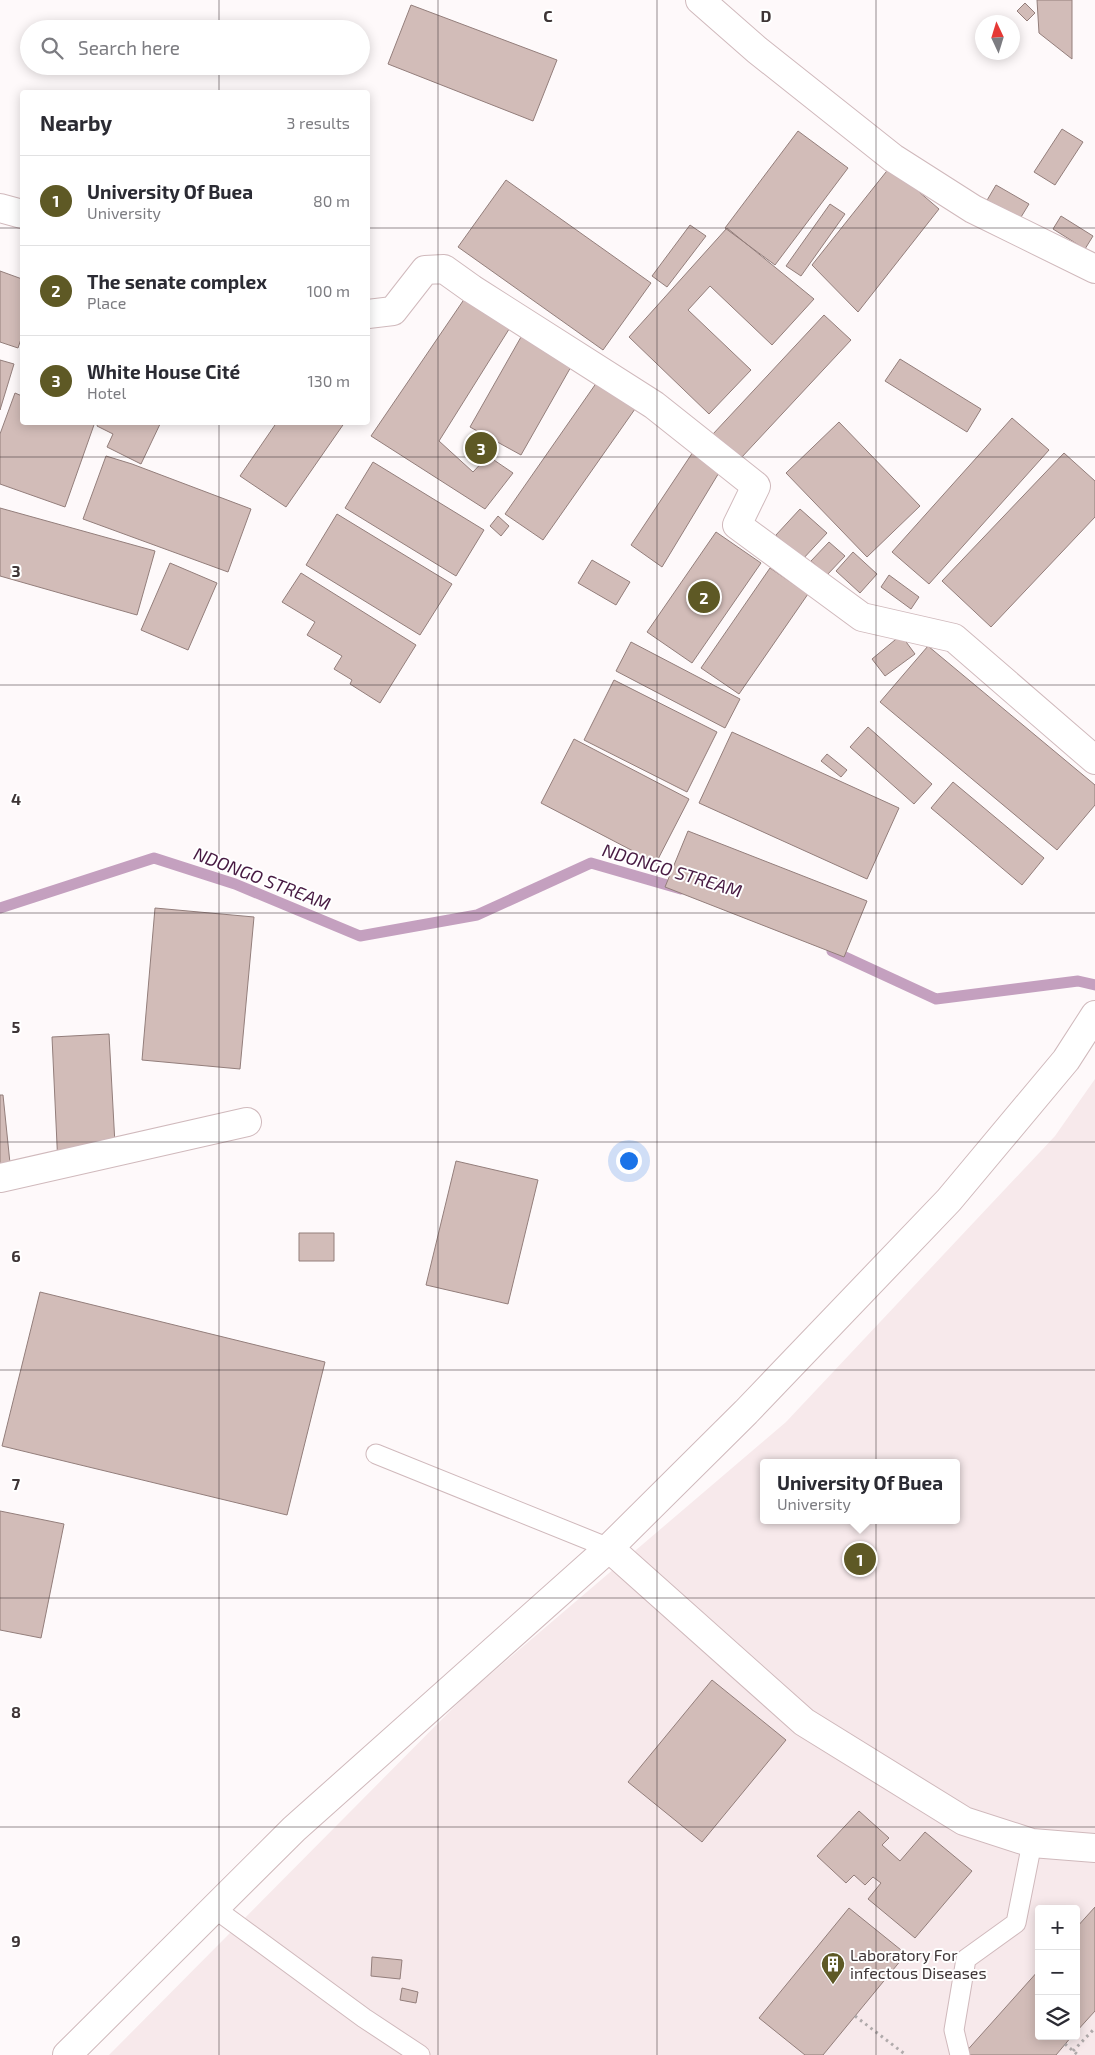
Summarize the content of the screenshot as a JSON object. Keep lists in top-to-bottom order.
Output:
{
  "water": ["NDONGO STREAM"],
  "places": {
    "building": ["Laboratory For infectous Diseases"]
  },
  "north": "top",
  "page": {
    "search": "Search here",
    "heading": ["Nearby", "3 results"],
    "list": [
      {
        "mark": "1",
        "name": "University Of Buea",
        "note": "University",
        "value": "80 m"
      },
      {
        "mark": "2",
        "name": "The senate complex",
        "note": "Place",
        "value": "100 m"
      },
      {
        "mark": "3",
        "name": "White House Cité",
        "note": "Hotel",
        "value": "130 m"
      }
    ],
    "pins": ["3", "2", "1"],
    "popup": ["University Of Buea", "University"],
    "map_buttons": ["+", "−"]
  },
  "grid": {
    "columns": ["C", "D"],
    "rows": [
      "3",
      "4",
      "5",
      "6",
      "7",
      "8",
      "9"
    ]
  }
}
